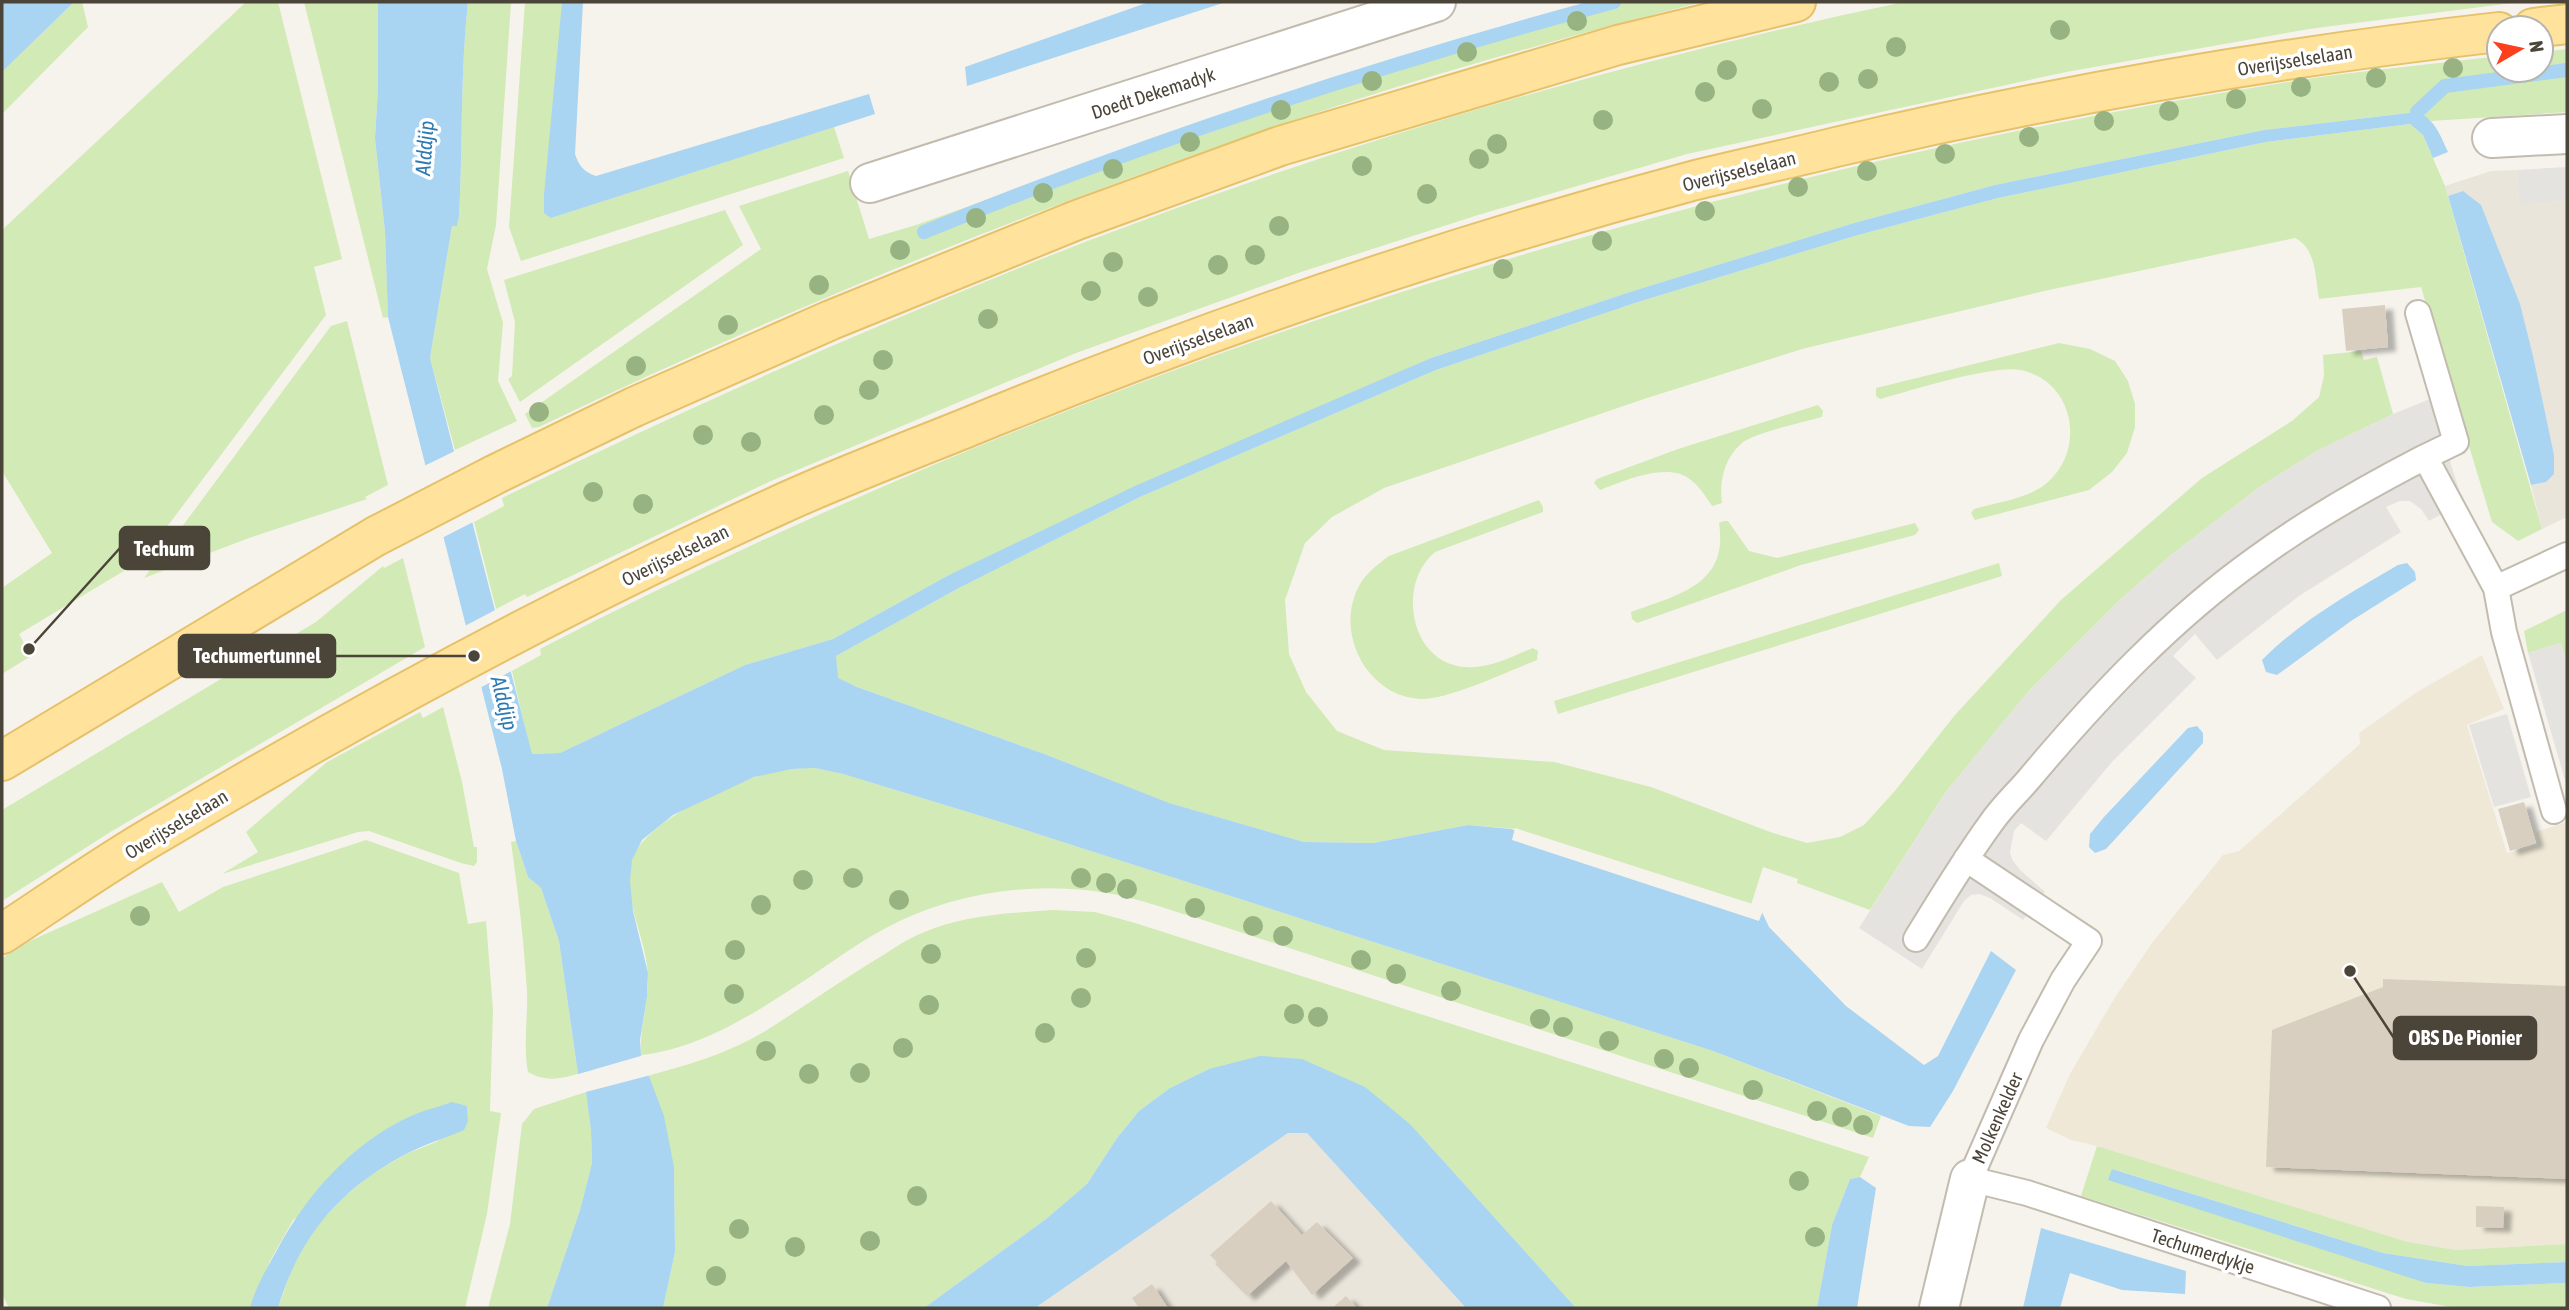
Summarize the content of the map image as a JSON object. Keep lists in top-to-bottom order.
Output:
{
  "streets": {
    "main road": ["Overijsselselaan"],
    "street": ["Doedt Dekemadyk", "Molkenkelder"],
    "lane": ["Techumerdykje"]
  },
  "crossings": [
    ["Molkenkelder", "Techumerdykje"]
  ],
  "water": ["Alddjip"],
  "places": ["Techum", "Techumertunnel", "OBS De Pionier"],
  "north": "right"
}
